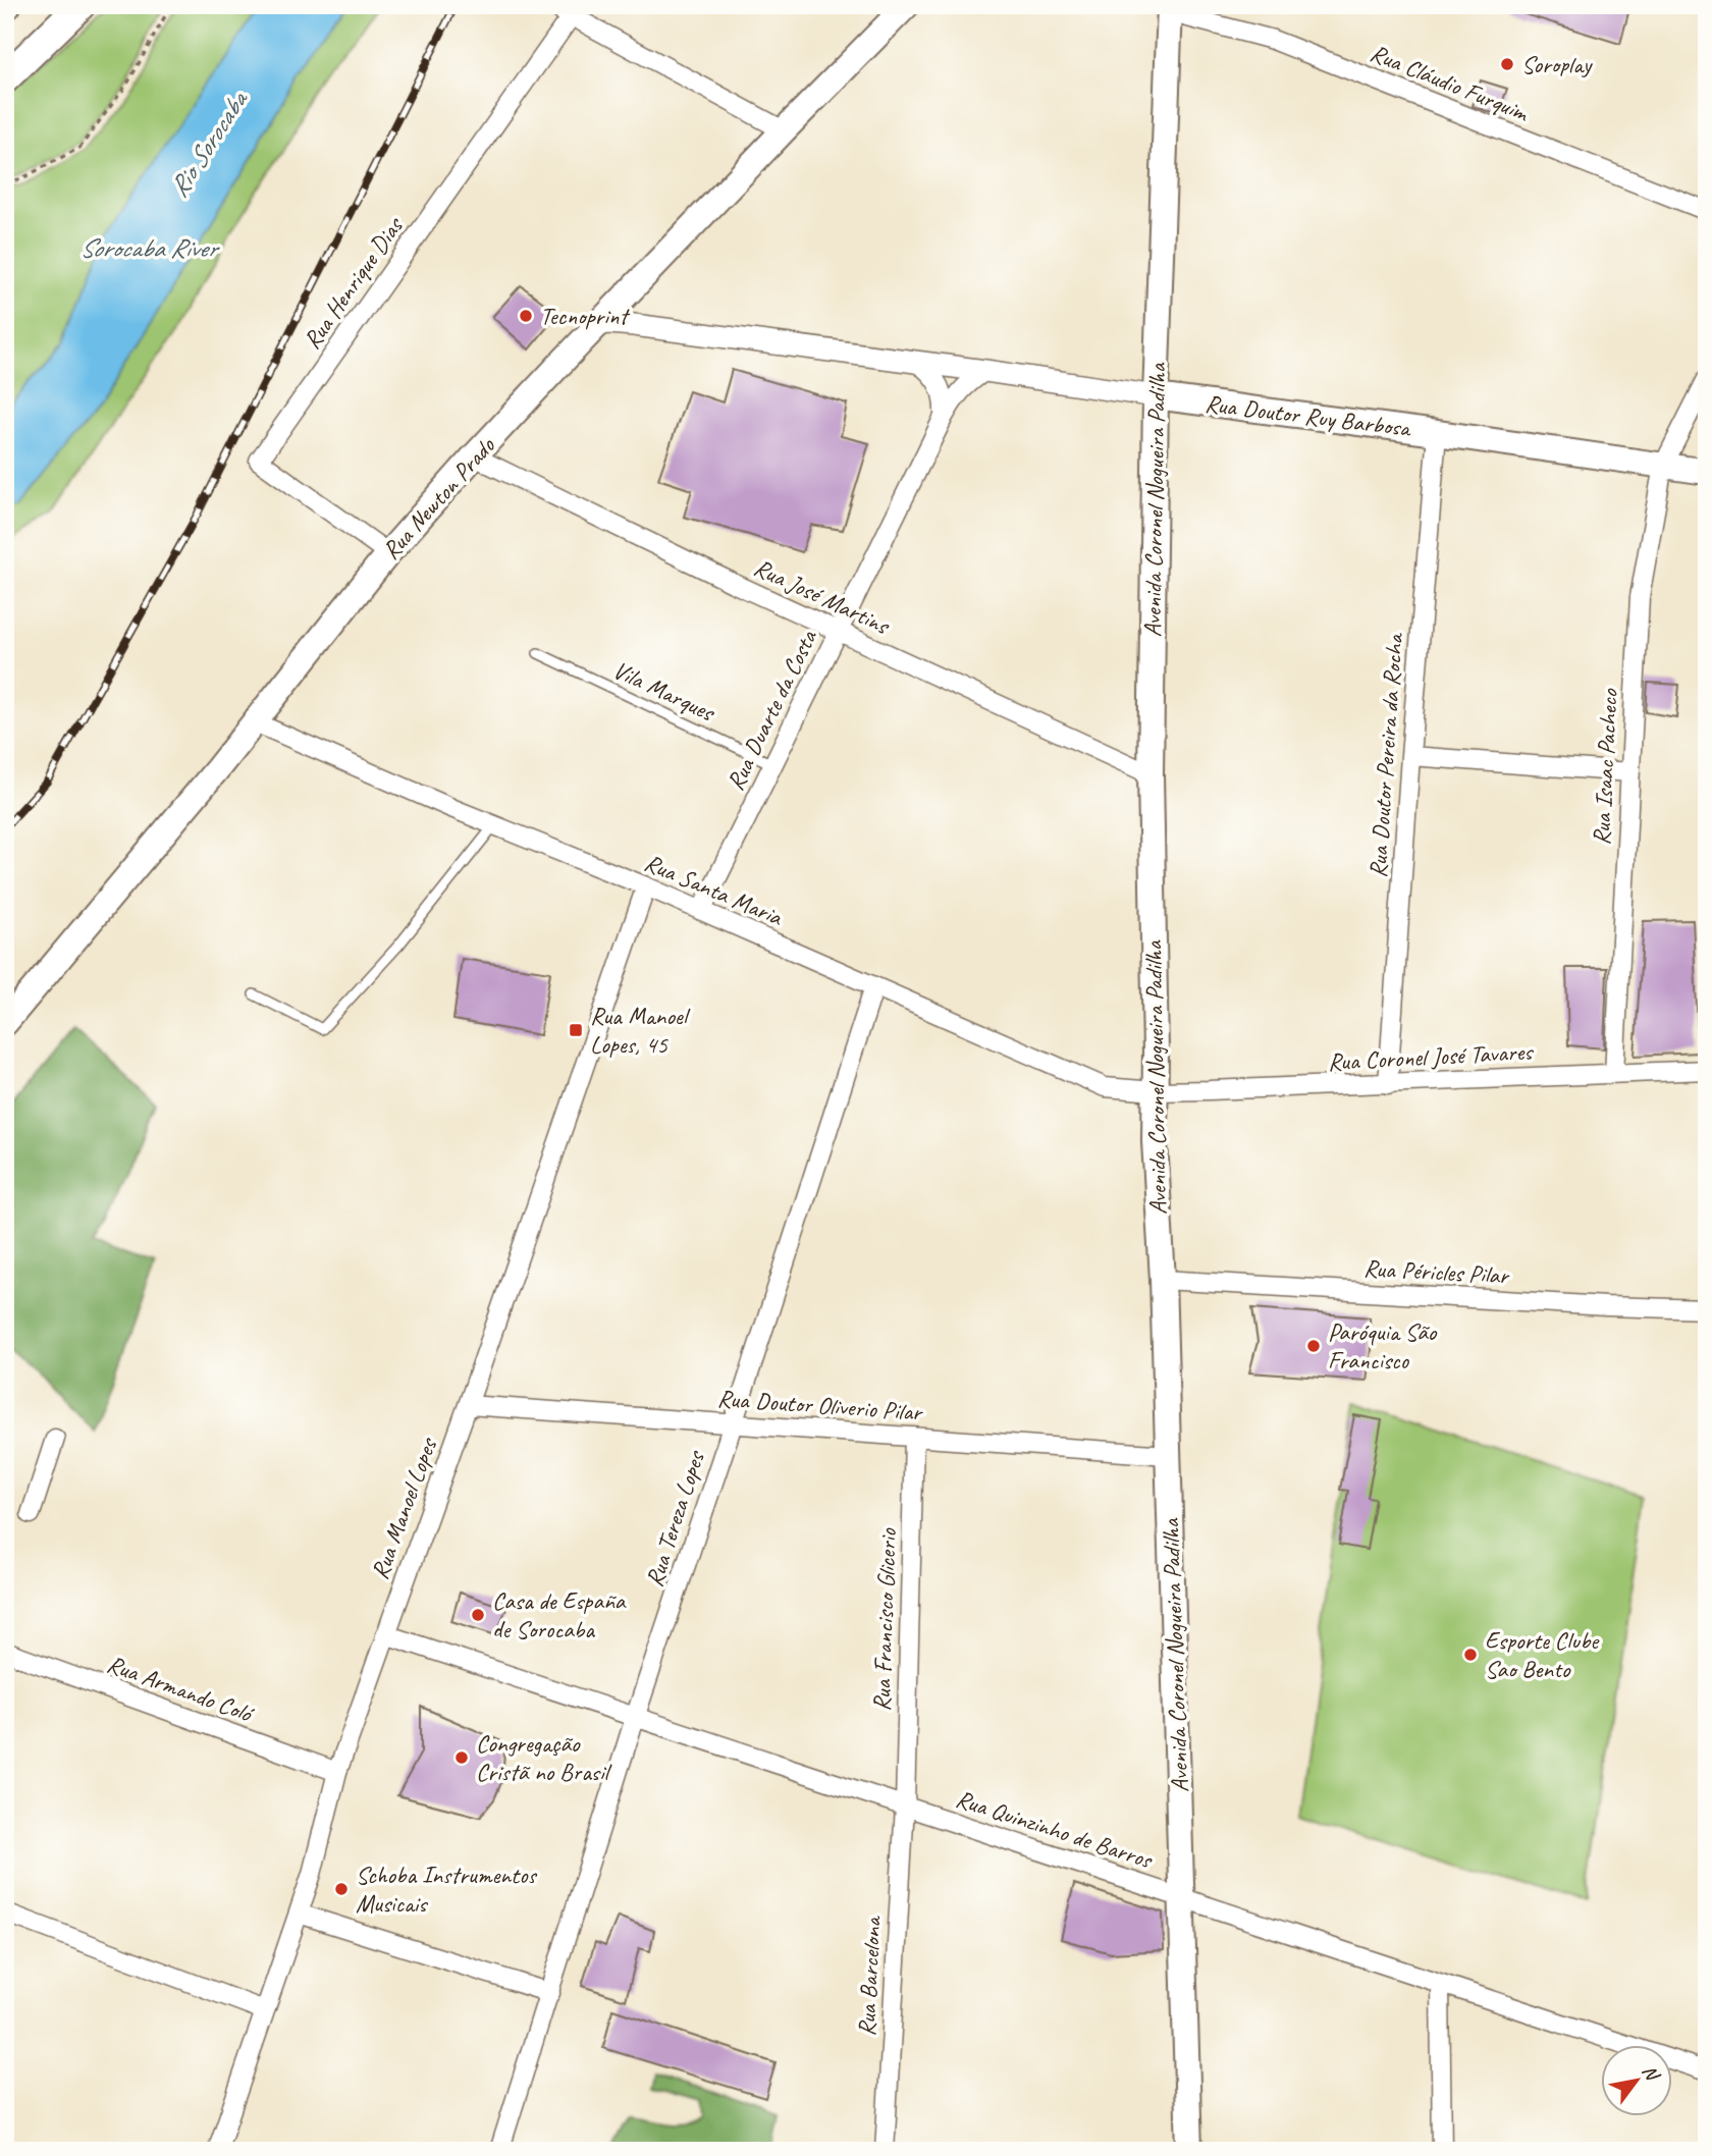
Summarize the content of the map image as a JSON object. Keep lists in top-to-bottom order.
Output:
{
  "streets": {
    "main road": ["Rua Doutor Ruy Barbosa", "Rua Newton Prado", "Avenida Coronel Nogueira Padilha"],
    "street": [
      "Rua Cláudio Furquim",
      "Rua Henrique Dias",
      "Rua José Martins",
      "Rua Duarte da Costa",
      "Rua Doutor Pereira da Rocha",
      "Rua Isaac Pacheco",
      "Rua Santa Maria",
      "Rua Coronel José Tavares",
      "Rua Péricles Pilar",
      "Rua Doutor Oliverio Pilar",
      "Rua Manoel Lopes",
      "Rua Tereza Lopes",
      "Rua Francisco Glicerio",
      "Rua Armando Coló",
      "Rua Quinzinho de Barros",
      "Rua Barcelona"
    ],
    "lane": ["Vila Marques"]
  },
  "crossings": [
    ["Rua Cláudio Furquim", "Avenida Coronel Nogueira Padilha"],
    ["Rua Henrique Dias", "Rua Newton Prado"],
    ["Rua Doutor Ruy Barbosa", "Rua Newton Prado"],
    ["Rua Doutor Ruy Barbosa", "Avenida Coronel Nogueira Padilha"],
    ["Rua Doutor Ruy Barbosa", "Rua Duarte da Costa"],
    ["Rua Doutor Ruy Barbosa", "Rua Doutor Pereira da Rocha"],
    ["Rua Doutor Ruy Barbosa", "Rua Isaac Pacheco"],
    ["Rua Newton Prado", "Rua José Martins"],
    ["Rua Newton Prado", "Rua Santa Maria"],
    ["Avenida Coronel Nogueira Padilha", "Rua José Martins"],
    ["Avenida Coronel Nogueira Padilha", "Rua Santa Maria"],
    ["Avenida Coronel Nogueira Padilha", "Rua Coronel José Tavares"],
    ["Avenida Coronel Nogueira Padilha", "Rua Péricles Pilar"],
    ["Avenida Coronel Nogueira Padilha", "Rua Doutor Oliverio Pilar"],
    ["Avenida Coronel Nogueira Padilha", "Rua Quinzinho de Barros"],
    ["Rua José Martins", "Rua Duarte da Costa"],
    ["Vila Marques", "Rua Duarte da Costa"],
    ["Rua Duarte da Costa", "Rua Santa Maria"],
    ["Rua Doutor Pereira da Rocha", "Rua Coronel José Tavares"],
    ["Rua Isaac Pacheco", "Rua Coronel José Tavares"],
    ["Rua Santa Maria", "Rua Coronel José Tavares"],
    ["Rua Santa Maria", "Rua Manoel Lopes"],
    ["Rua Santa Maria", "Rua Tereza Lopes"],
    ["Rua Doutor Oliverio Pilar", "Rua Manoel Lopes"],
    ["Rua Doutor Oliverio Pilar", "Rua Tereza Lopes"],
    ["Rua Doutor Oliverio Pilar", "Rua Francisco Glicerio"],
    ["Rua Manoel Lopes", "Rua Armando Coló"],
    ["Rua Manoel Lopes", "Rua Quinzinho de Barros"],
    ["Rua Tereza Lopes", "Rua Quinzinho de Barros"],
    ["Rua Francisco Glicerio", "Rua Quinzinho de Barros"],
    ["Rua Francisco Glicerio", "Rua Barcelona"],
    ["Rua Quinzinho de Barros", "Rua Barcelona"]
  ],
  "water": ["Rio Sorocaba", "Sorocaba River"],
  "places": {
    "other": [
      "Soroplay",
      "Tecnoprint",
      "Paróquia São Francisco",
      "Casa de España de Sorocaba",
      "Esporte Clube Sao Bento",
      "Congregação Cristã no Brasil",
      "Schoba Instrumentos Musicais"
    ],
    "transit": ["Rua Manoel Lopes, 45"]
  },
  "north": "top right"
}
